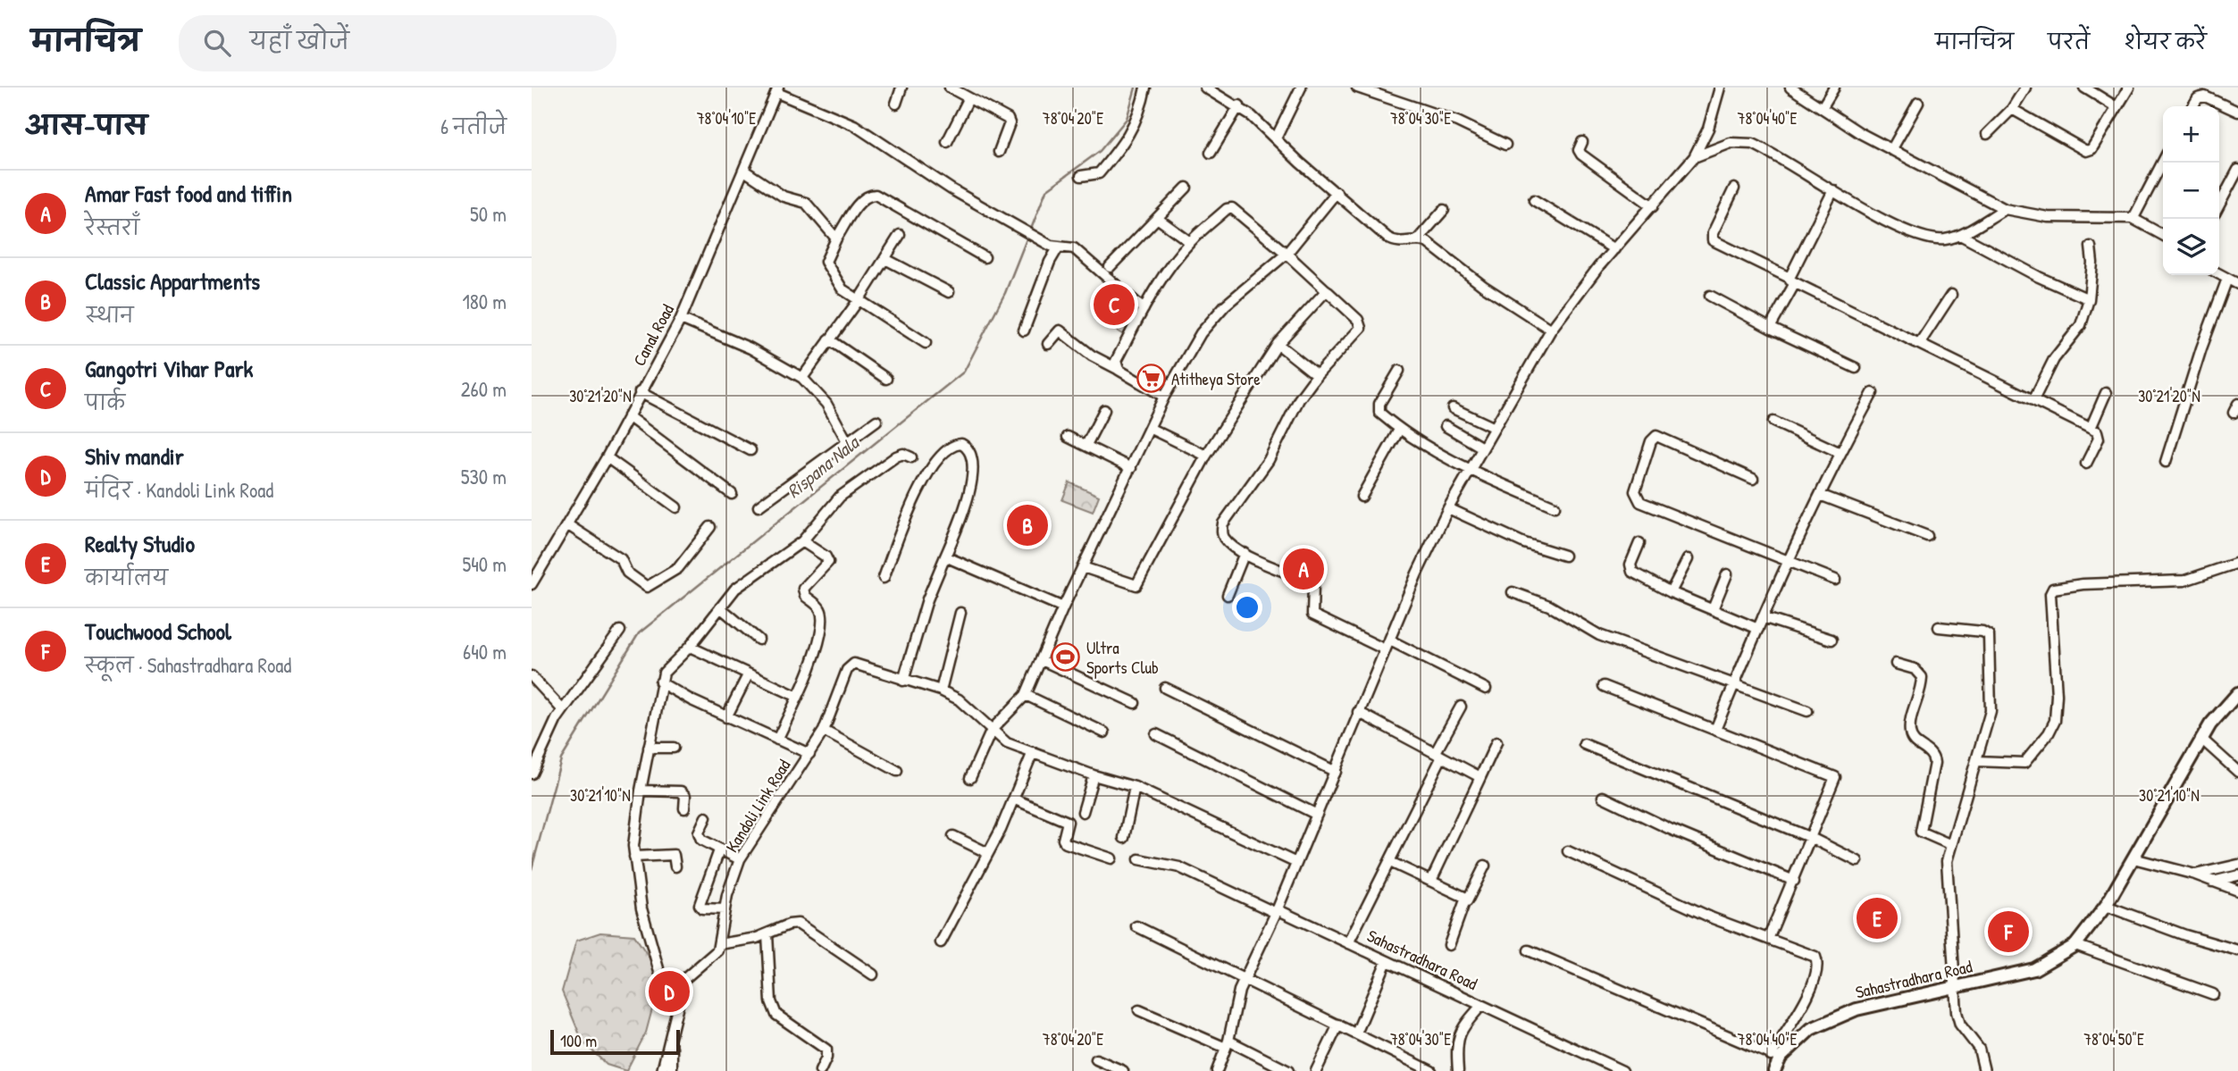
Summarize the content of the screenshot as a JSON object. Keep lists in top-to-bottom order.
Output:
{
  "streets": {
    "main road": ["Sahastradhara Road"],
    "street": ["Canal Road", "Kandoli Link Road"]
  },
  "water": ["Rispana Nala"],
  "places": {
    "supermarket": ["Atitheya Store"],
    "sports": ["Ultra Sports Club"]
  },
  "scale_bar": "100 m",
  "page": {
    "header": "मानचित्र",
    "search": "यहाँ खोजें",
    "nav": ["मानचित्र", "परतें", "शेयर करें"],
    "heading": ["आस-पास", "6 नतीजे"],
    "map_buttons": ["+", "−"],
    "list": [
      {
        "mark": "A",
        "name": "Amar Fast food and tiffin",
        "note": "रेस्तराँ",
        "value": "50 m"
      },
      {
        "mark": "B",
        "name": "Classic Appartments",
        "note": "स्थान",
        "value": "180 m"
      },
      {
        "mark": "C",
        "name": "Gangotri Vihar Park",
        "note": "पार्क",
        "value": "260 m"
      },
      {
        "mark": "D",
        "name": "Shiv mandir",
        "note": "मंदिर · Kandoli Link Road",
        "value": "530 m"
      },
      {
        "mark": "E",
        "name": "Realty Studio",
        "note": "कार्यालय",
        "value": "540 m"
      },
      {
        "mark": "F",
        "name": "Touchwood School",
        "note": "स्कूल · Sahastradhara Road",
        "value": "640 m"
      }
    ],
    "pins": [
      "C",
      "B",
      "A",
      "E",
      "F",
      "D"
    ],
    "scale": "100 m"
  },
  "coordinates": [
    "78°04'10\"E",
    "78°04'20\"E",
    "78°04'30\"E",
    "78°04'40\"E",
    "30°21'20\"N",
    "30°21'10\"N",
    "78°04'50\"E"
  ]
}
